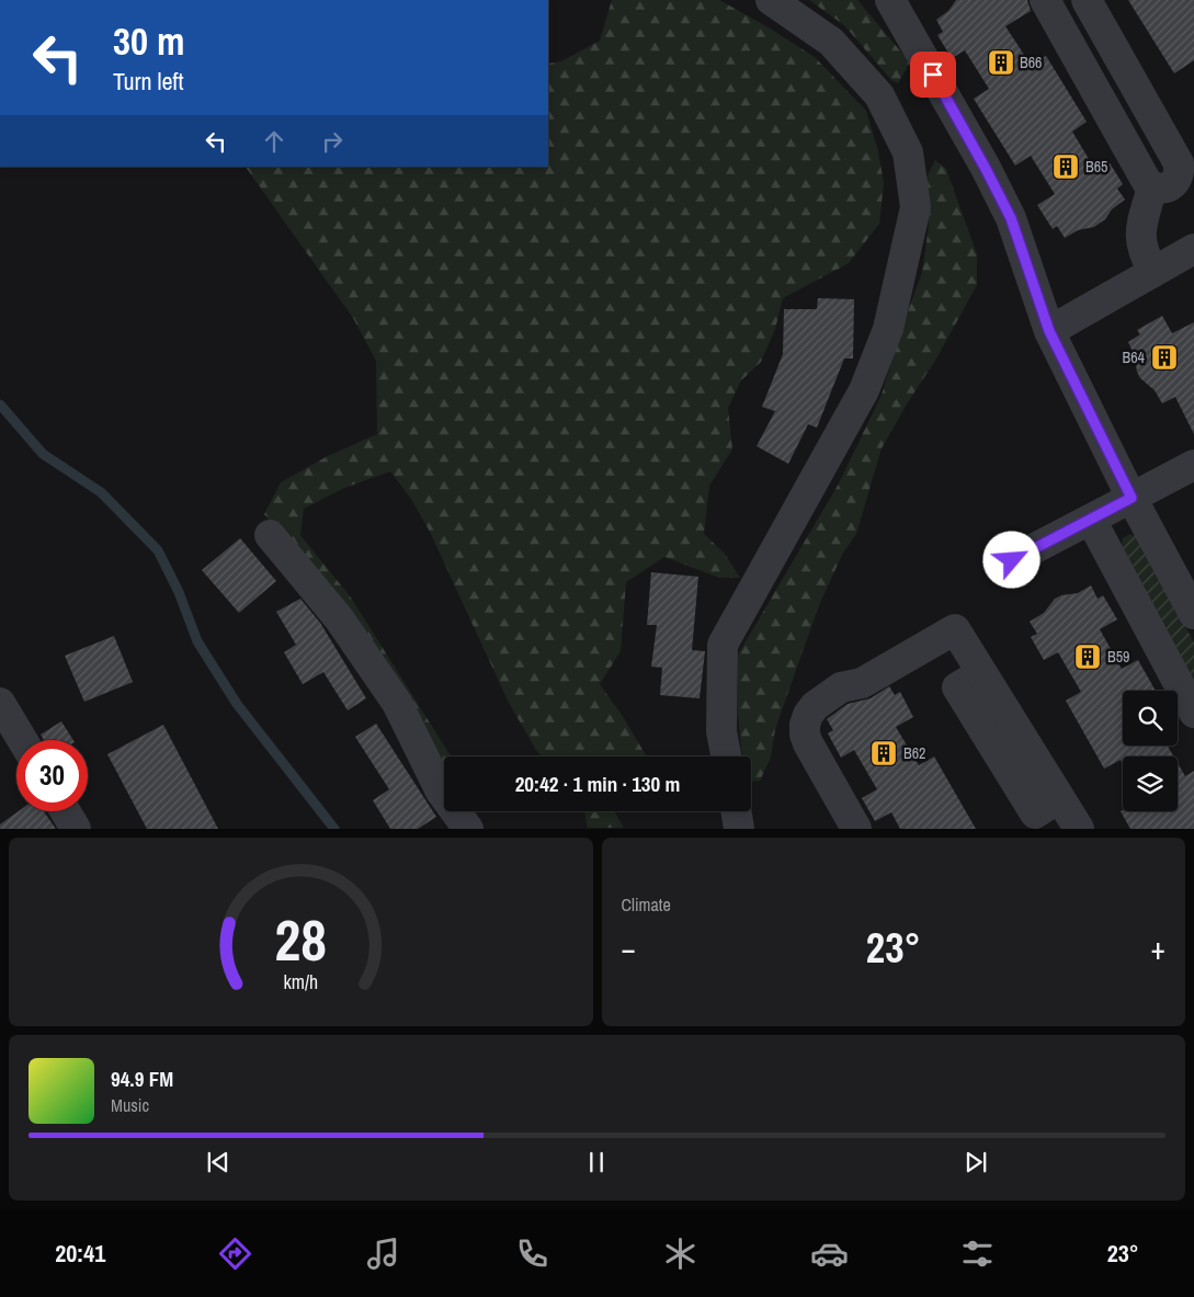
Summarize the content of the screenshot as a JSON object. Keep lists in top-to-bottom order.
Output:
{
  "places": {
    "building": [
      "B66",
      "B65",
      "B64",
      "B59",
      "B62"
    ]
  },
  "page": {
    "turn": ["30 m", "Turn left"],
    "limit": "30",
    "trip": "20:42 · 1 min · 130 m",
    "tile": "Climate",
    "heat": ["−", "23°", "+"],
    "song": ["94.9 FM", "Music"],
    "tabs": ["20:41", "23°"],
    "gauge": ["28", "km/h"]
  }
}
